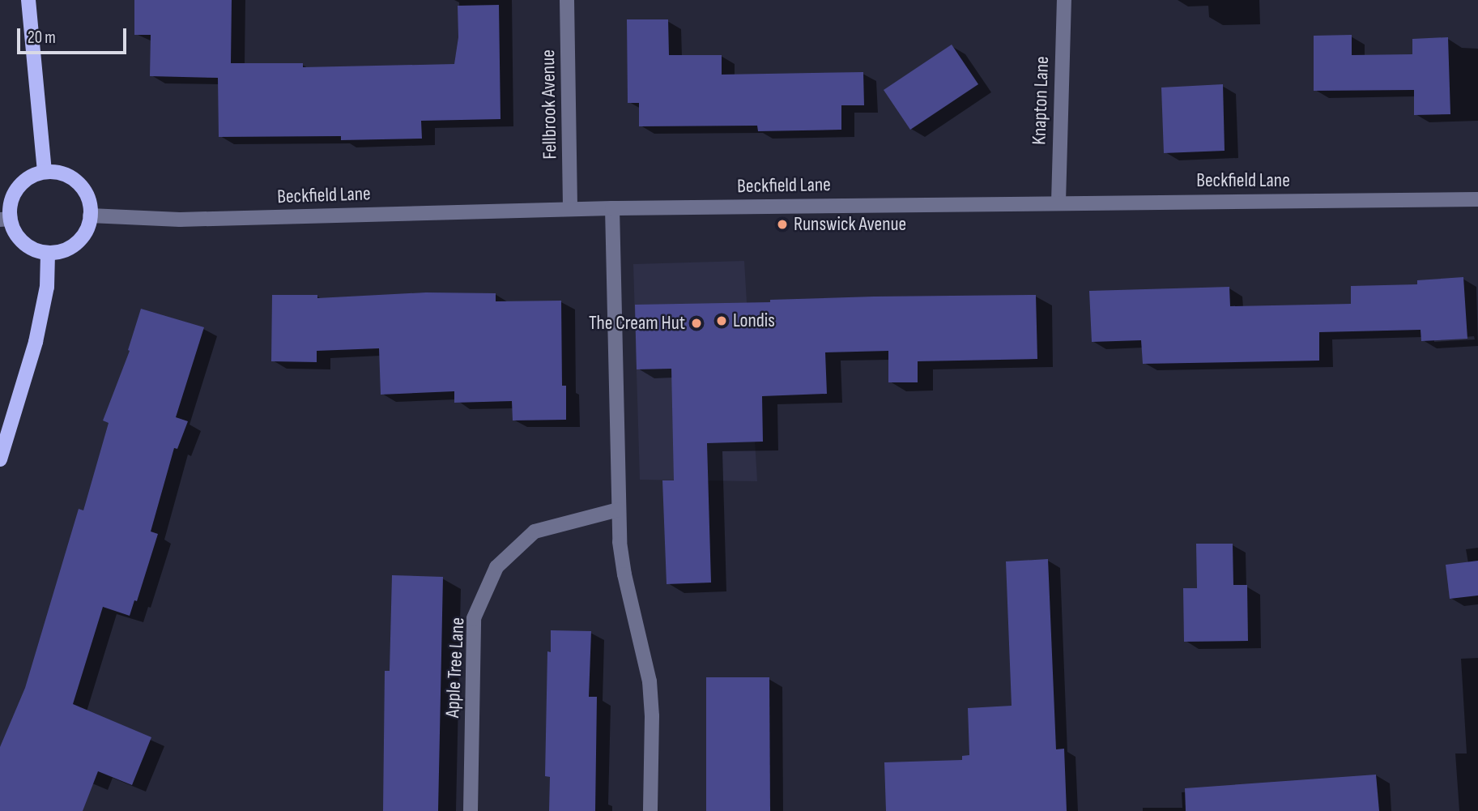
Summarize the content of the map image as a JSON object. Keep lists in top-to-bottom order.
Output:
{
  "streets": {
    "street": [
      "Knapton Lane",
      "Fellbrook Avenue",
      "Beckfield Lane",
      "Apple Tree Lane"
    ]
  },
  "crossings": [
    ["Knapton Lane", "Beckfield Lane"],
    ["Fellbrook Avenue", "Beckfield Lane"]
  ],
  "places": ["Runswick Avenue", "Londis", "The Cream Hut"],
  "scale_bar": "20 m"
}
